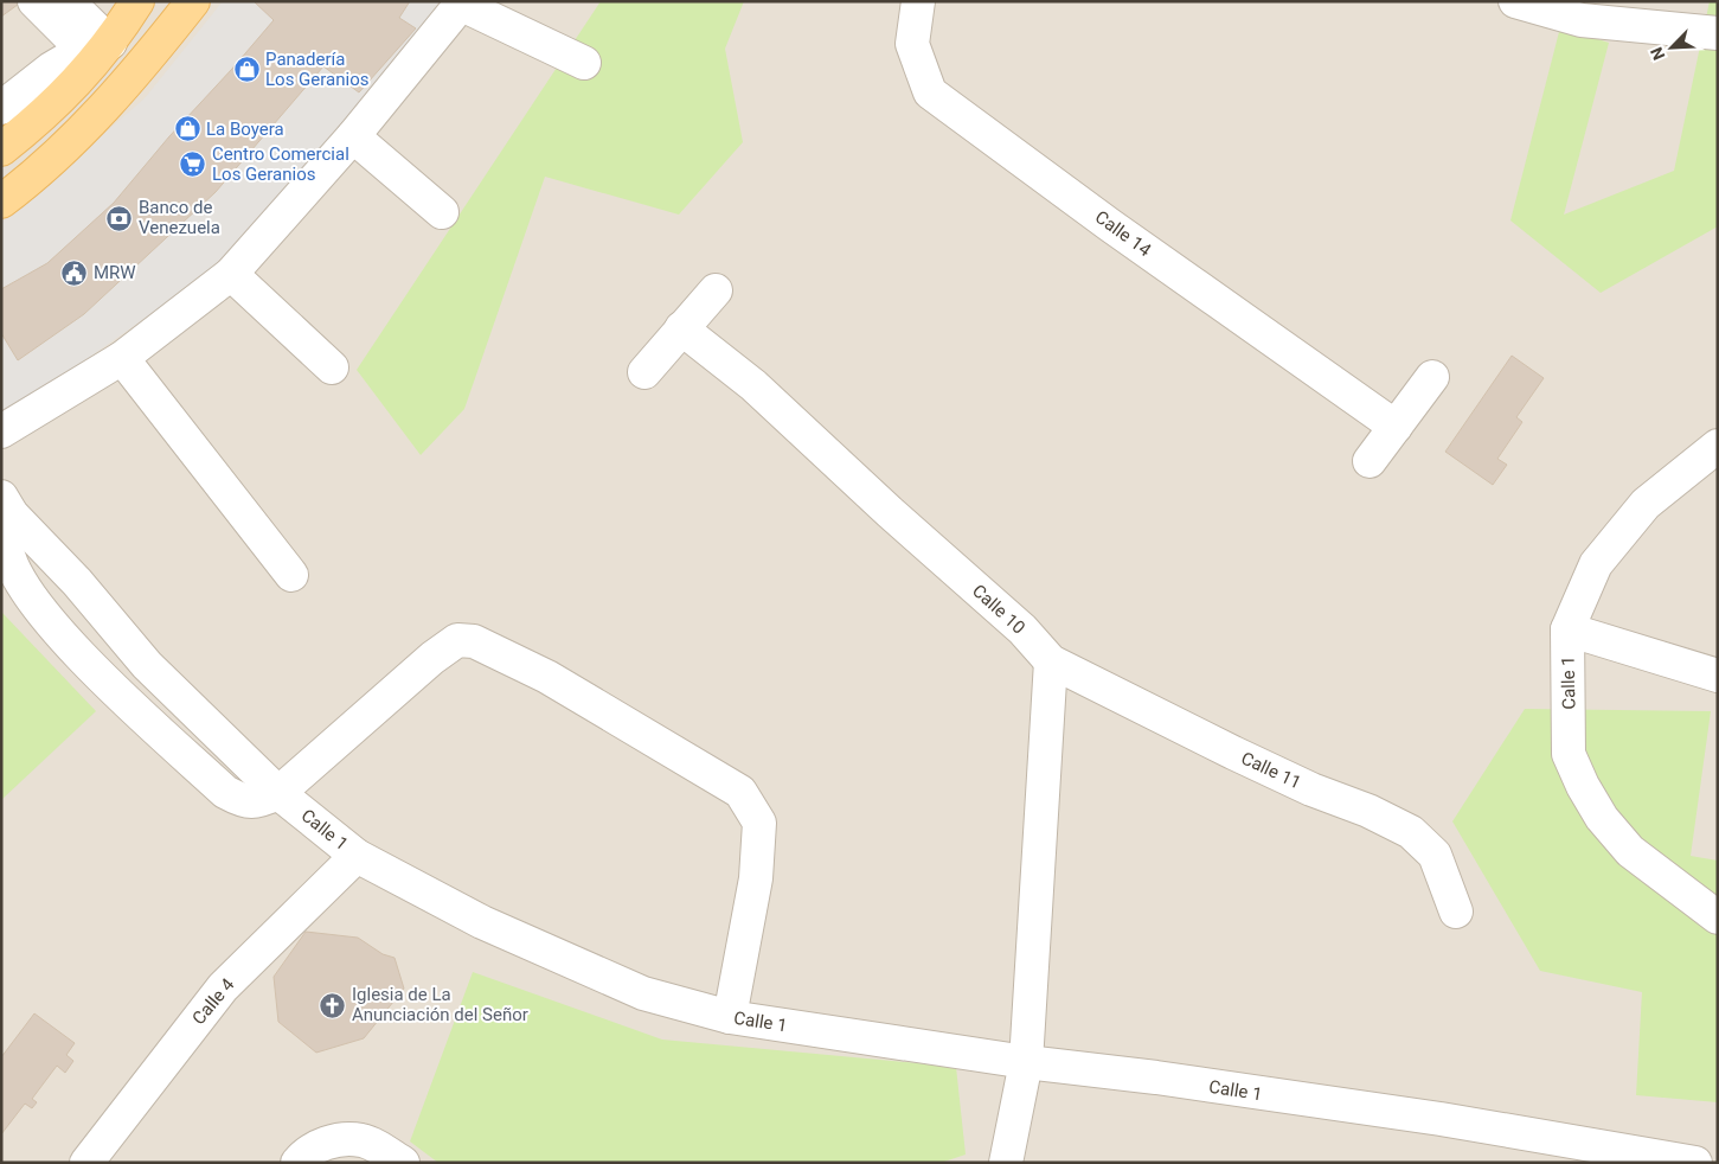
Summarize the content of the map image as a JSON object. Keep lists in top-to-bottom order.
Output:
{
  "streets": {
    "street": [
      "Calle 14",
      "Calle 10",
      "Calle 1",
      "Calle 11",
      "Calle 4"
    ]
  },
  "crossings": [
    ["Calle 10", "Calle 11"],
    ["Calle 1", "Calle 4"]
  ],
  "places": {
    "shop": ["Panadería Los Geranios", "La Boyera"],
    "supermarket": ["Centro Comercial Los Geranios"],
    "bank": ["Banco de Venezuela"],
    "public building": ["MRW"],
    "church": ["Iglesia de La Anunciación del Señor"]
  },
  "north": "bottom left"
}
